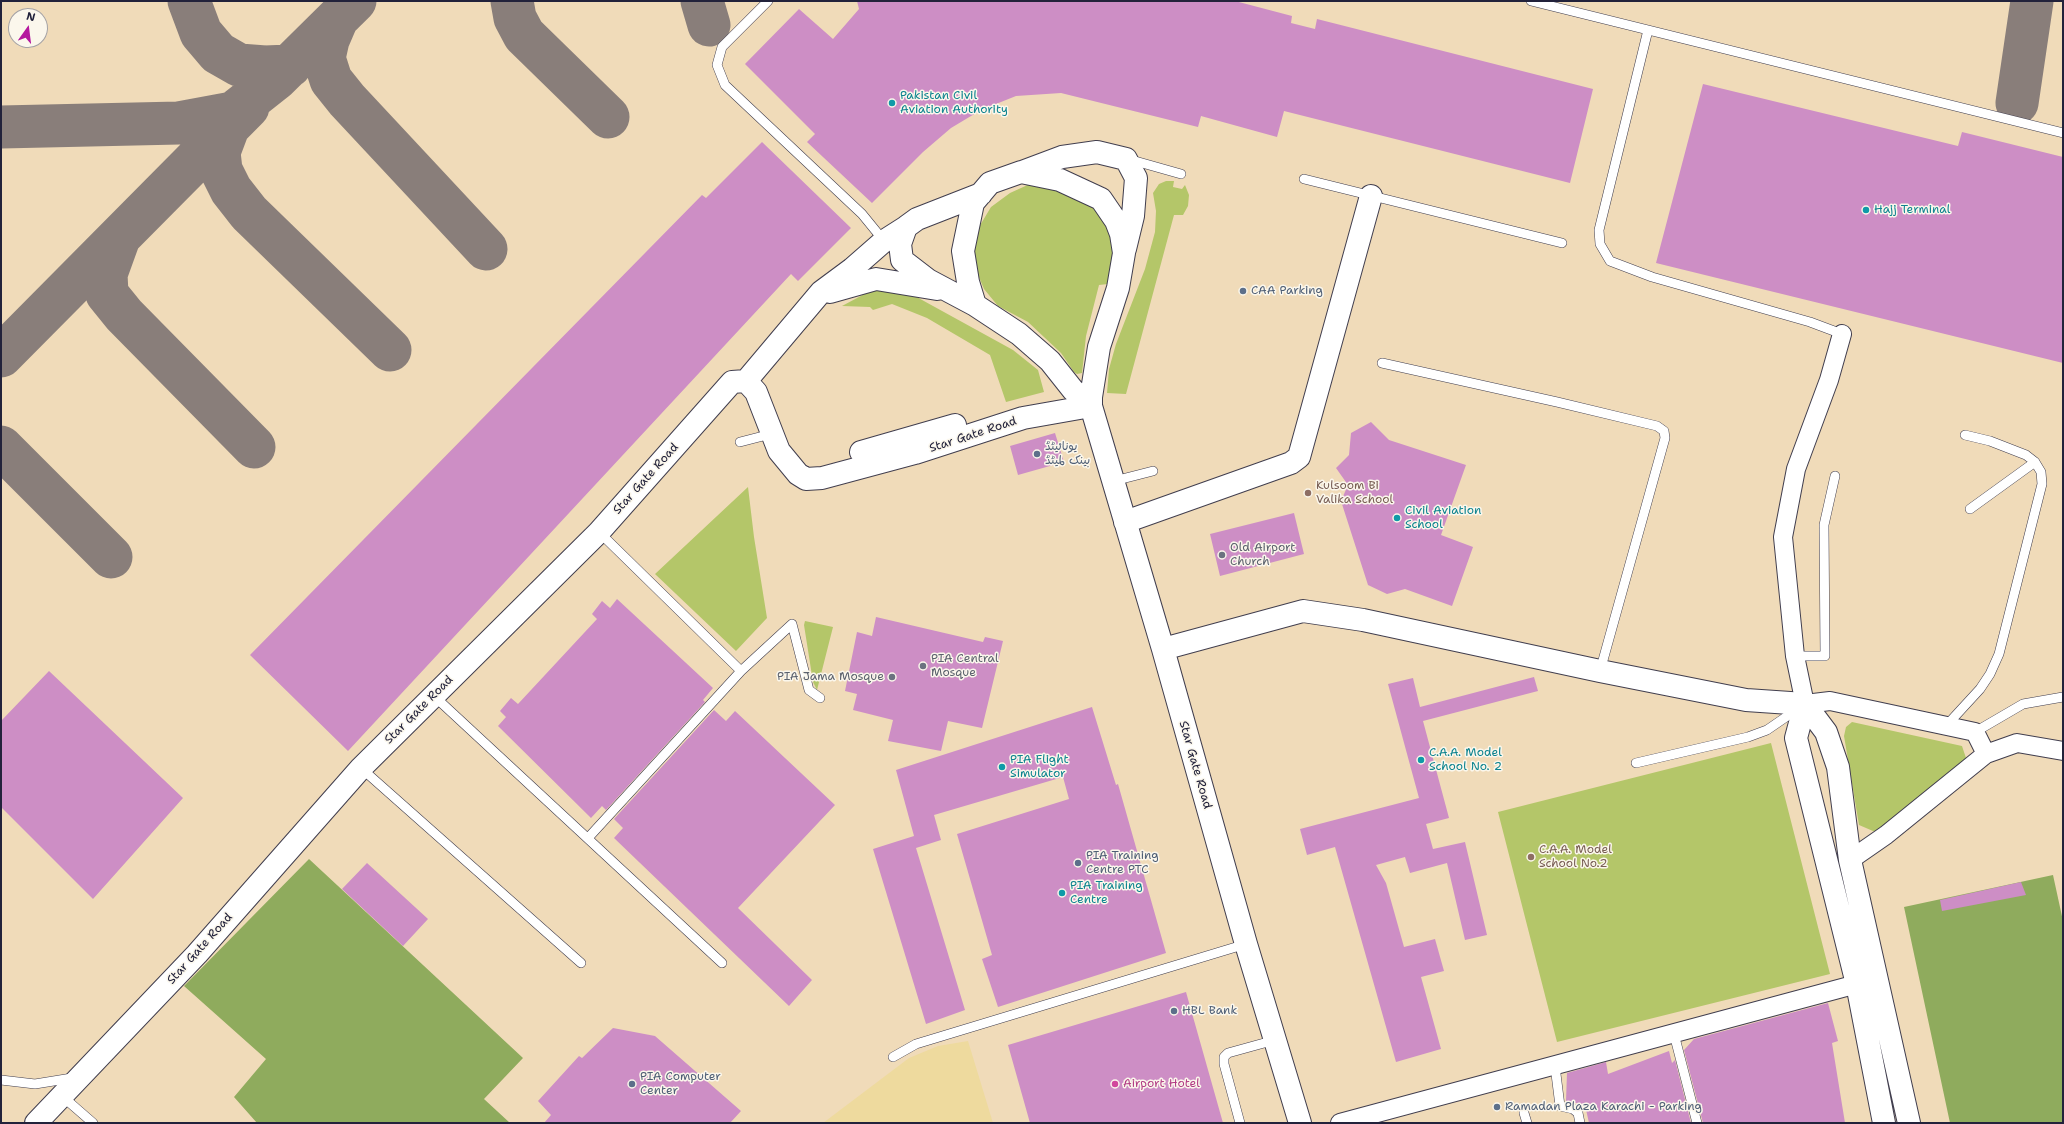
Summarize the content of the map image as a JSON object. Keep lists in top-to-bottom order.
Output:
{
  "streets": {
    "street": ["Star Gate Road"]
  },
  "places": [
    "Pakistan Civil Aviation Authority",
    "Hajj Terminal",
    "CAA Parking",
    "یونائیٹڈ بینک لمیٹڈ",
    "Kulsoom Bi Valika School",
    "Civil Aviation School",
    "Old Airport Church",
    "PIA Central Mosque",
    "PIA Jama Mosque",
    "C.A.A. Model School No. 2",
    "PIA Flight Simulator",
    "C.A.A. Model School No.2",
    "PIA Training Centre PTC",
    "PIA Training Centre",
    "HBL Bank",
    "PIA Computer Center",
    "Airport Hotel",
    "Ramadan Plaza Karachi - Parking"
  ],
  "north": "top"
}
